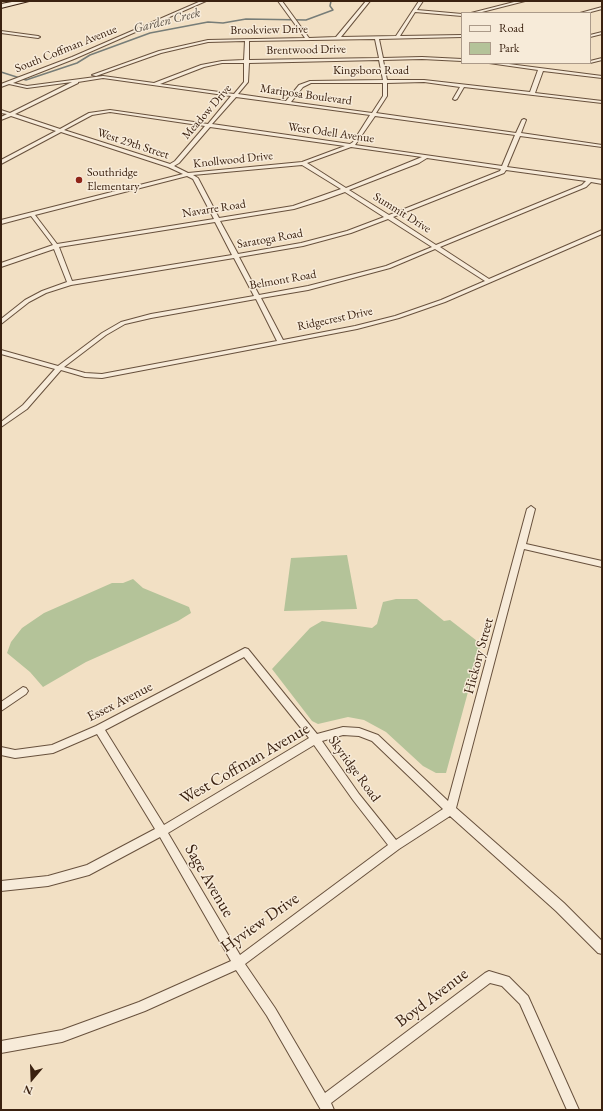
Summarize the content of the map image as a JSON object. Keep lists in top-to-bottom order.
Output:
{
  "streets": {
    "street": [
      "Brookview Drive",
      "South Coffman Avenue",
      "Brentwood Drive",
      "Kingsboro Road",
      "Mariposa Boulevard",
      "Meadow Drive",
      "West Odell Avenue",
      "West 29th Street",
      "Knollwood Drive",
      "Navarre Road",
      "Summit Drive",
      "Saratoga Road",
      "Belmont Road",
      "Ridgecrest Drive",
      "Hickory Street",
      "Essex Avenue",
      "West Coffman Avenue",
      "Skyridge Road",
      "Sage Avenue",
      "Hyview Drive",
      "Boyd Avenue"
    ]
  },
  "crossings": [
    ["Brookview Drive", "Mariposa Boulevard"],
    ["Brookview Drive", "Meadow Drive"],
    ["Brookview Drive", "Knollwood Drive"],
    ["South Coffman Avenue", "Mariposa Boulevard"],
    ["Brentwood Drive", "Mariposa Boulevard"],
    ["Brentwood Drive", "Meadow Drive"],
    ["Brentwood Drive", "Knollwood Drive"],
    ["Kingsboro Road", "Mariposa Boulevard"],
    ["Kingsboro Road", "Knollwood Drive"],
    ["Mariposa Boulevard", "Meadow Drive"],
    ["Mariposa Boulevard", "Knollwood Drive"],
    ["Meadow Drive", "West Odell Avenue"],
    ["Meadow Drive", "West 29th Street"],
    ["West Odell Avenue", "West 29th Street"],
    ["West Odell Avenue", "Knollwood Drive"],
    ["West Odell Avenue", "Navarre Road"],
    ["West Odell Avenue", "Saratoga Road"],
    ["West Odell Avenue", "Belmont Road"],
    ["West 29th Street", "Knollwood Drive"],
    ["Knollwood Drive", "Summit Drive"],
    ["Navarre Road", "Summit Drive"],
    ["Summit Drive", "Saratoga Road"],
    ["Summit Drive", "Belmont Road"],
    ["Summit Drive", "Ridgecrest Drive"],
    ["Belmont Road", "Ridgecrest Drive"],
    ["Hickory Street", "West Coffman Avenue"],
    ["Hickory Street", "Hyview Drive"],
    ["Essex Avenue", "Skyridge Road"],
    ["Essex Avenue", "Sage Avenue"],
    ["West Coffman Avenue", "Skyridge Road"],
    ["West Coffman Avenue", "Sage Avenue"],
    ["West Coffman Avenue", "Hyview Drive"],
    ["Skyridge Road", "Hyview Drive"],
    ["Sage Avenue", "Hyview Drive"],
    ["Sage Avenue", "Boyd Avenue"]
  ],
  "water": ["Garden Creek"],
  "places": ["Southridge Elementary"],
  "legend": ["Road", "Park"],
  "north": "bottom"
}
